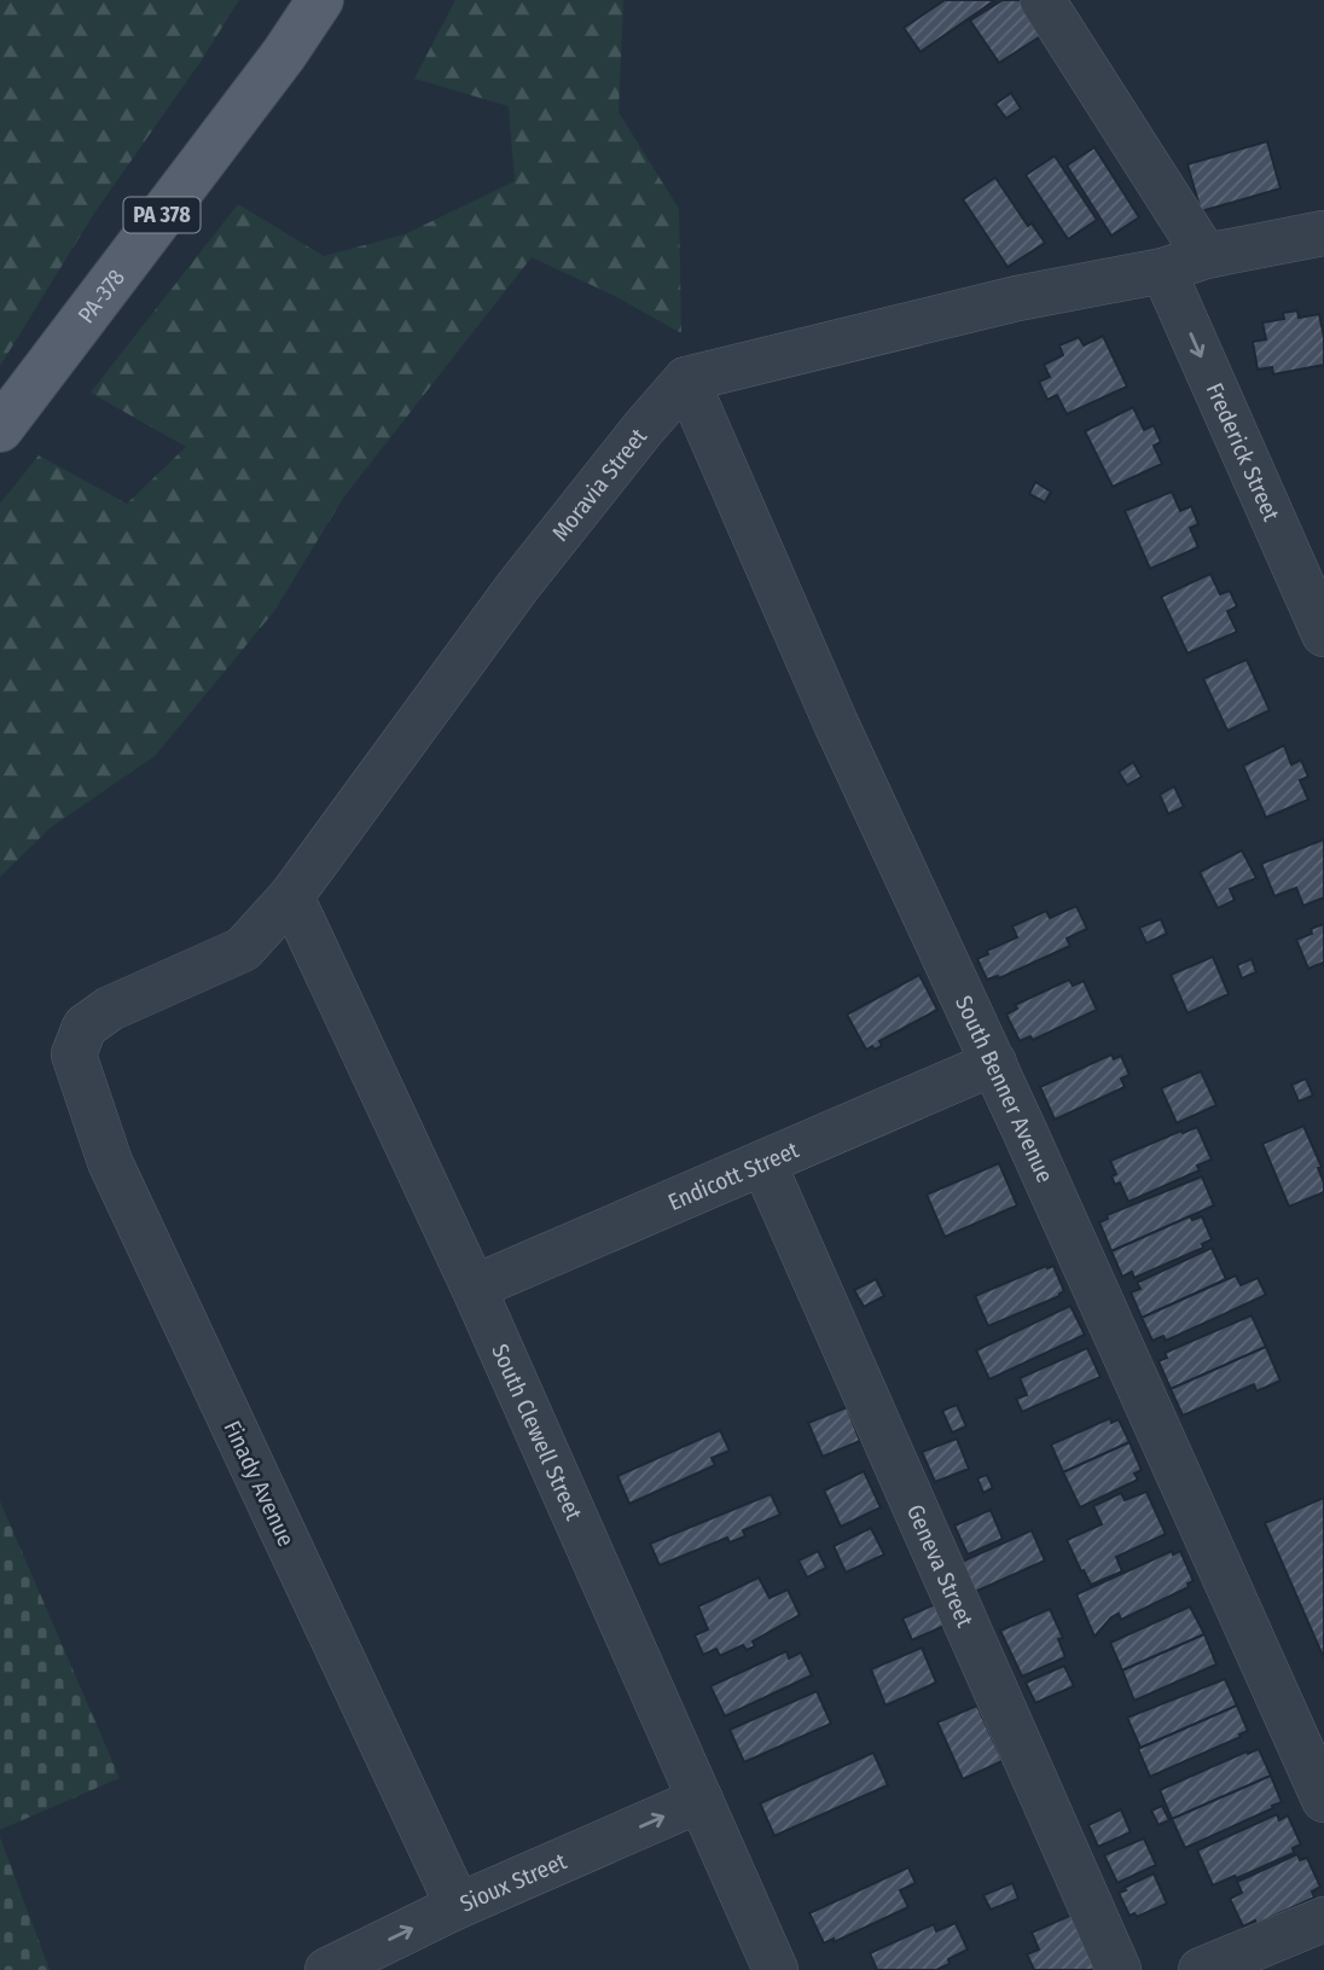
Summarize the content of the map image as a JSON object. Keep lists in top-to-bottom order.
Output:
{
  "streets": {
    "main road": ["PA 378", "PA-378"],
    "street": [
      "Frederick Street",
      "Moravia Street",
      "South Benner Avenue",
      "Endicott Street",
      "South Clewell Street",
      "Finady Avenue",
      "Geneva Street",
      "Sioux Street"
    ]
  },
  "crossings": [
    ["Moravia Street", "South Benner Avenue"],
    ["Moravia Street", "South Clewell Street"],
    ["Moravia Street", "Finady Avenue"],
    ["South Benner Avenue", "Endicott Street"],
    ["Endicott Street", "South Clewell Street"],
    ["Endicott Street", "Geneva Street"],
    ["South Clewell Street", "Sioux Street"],
    ["Finady Avenue", "Sioux Street"]
  ],
  "one_way": ["Frederick Street", "Sioux Street"]
}
